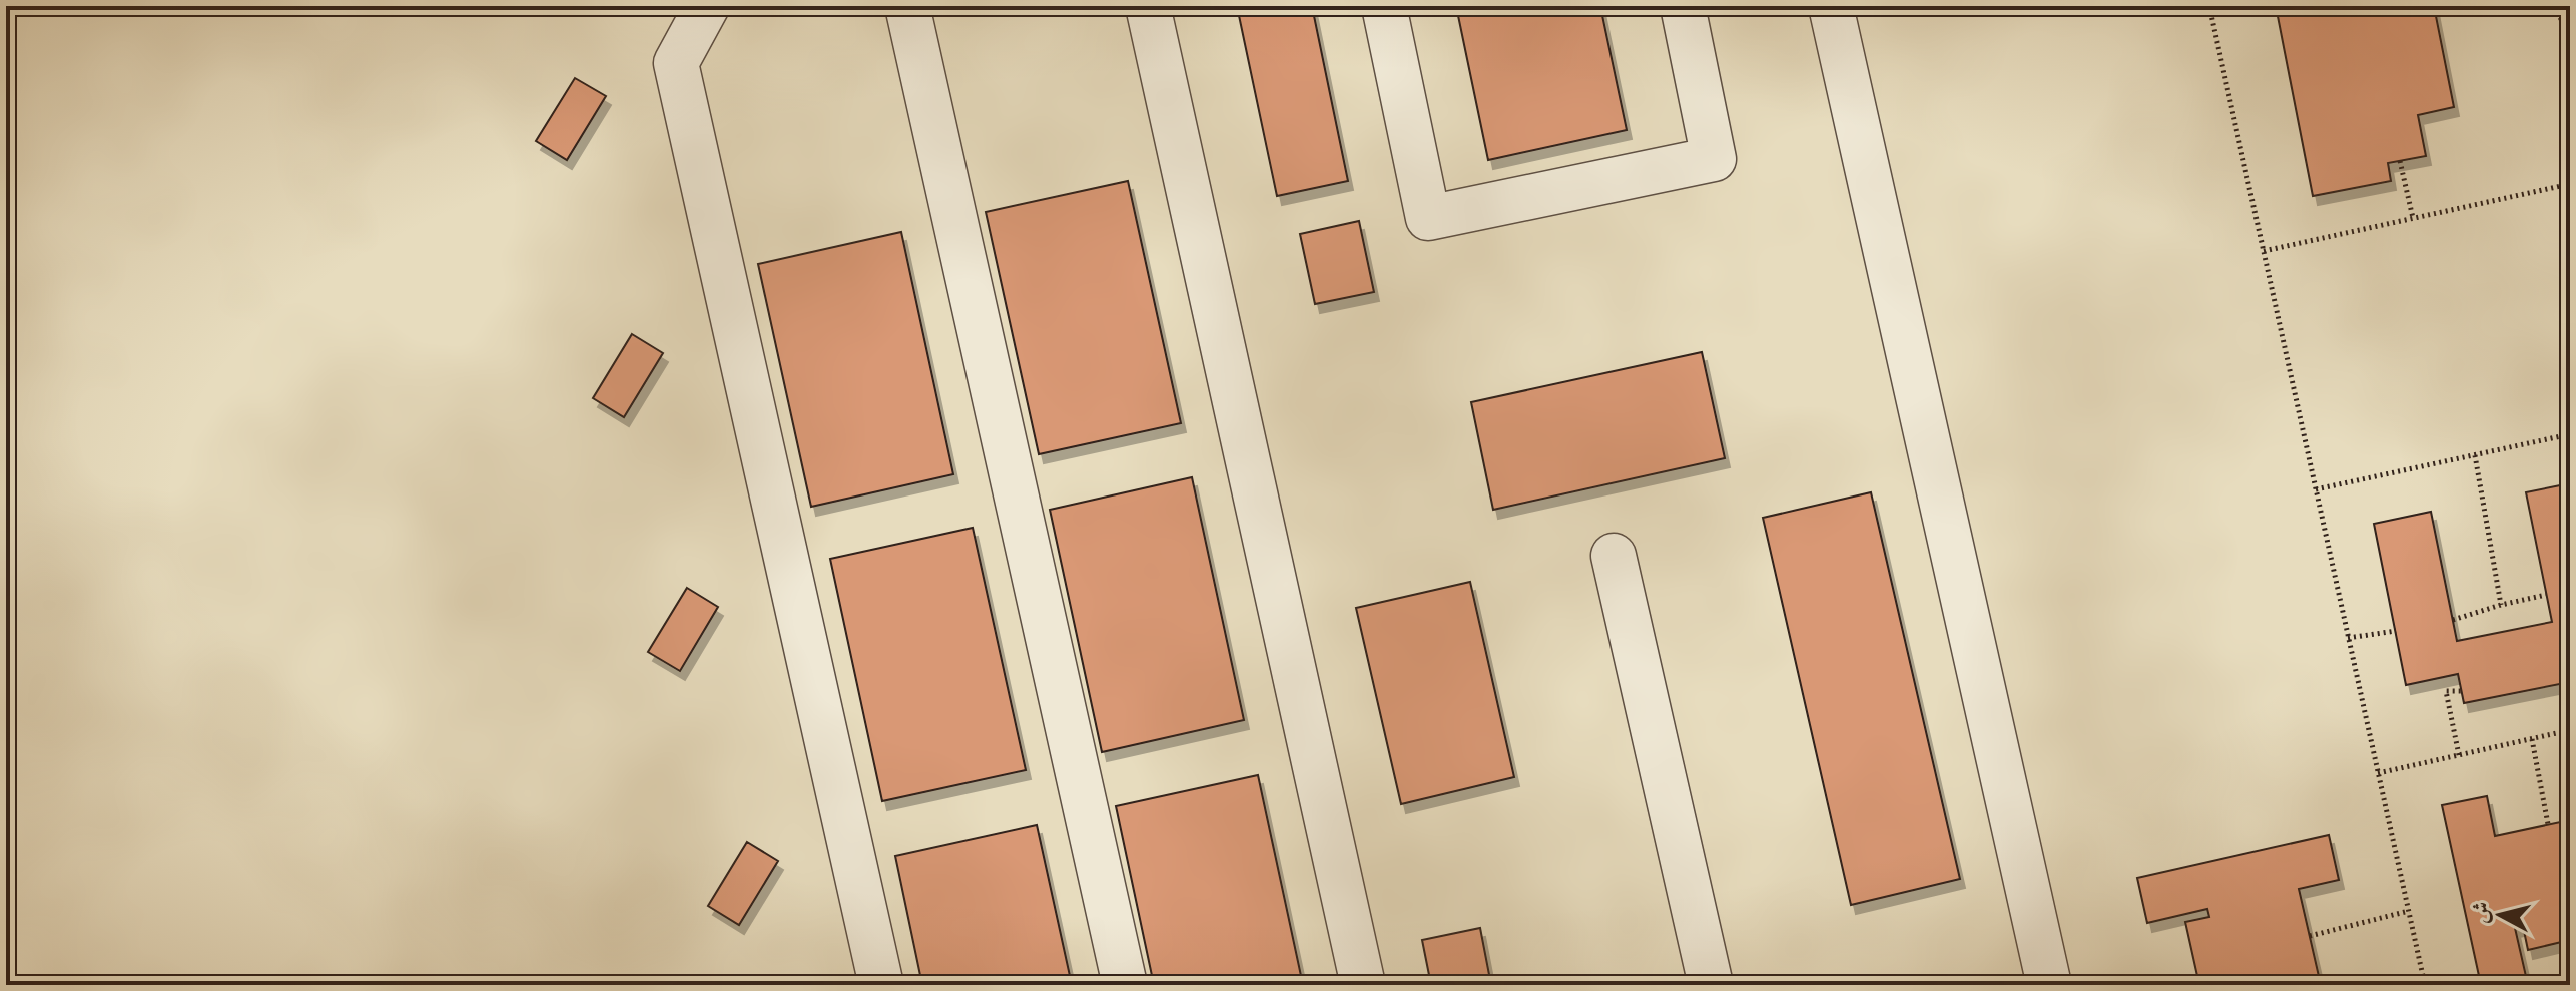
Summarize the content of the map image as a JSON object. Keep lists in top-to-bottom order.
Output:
{
  "north": "left"
}
